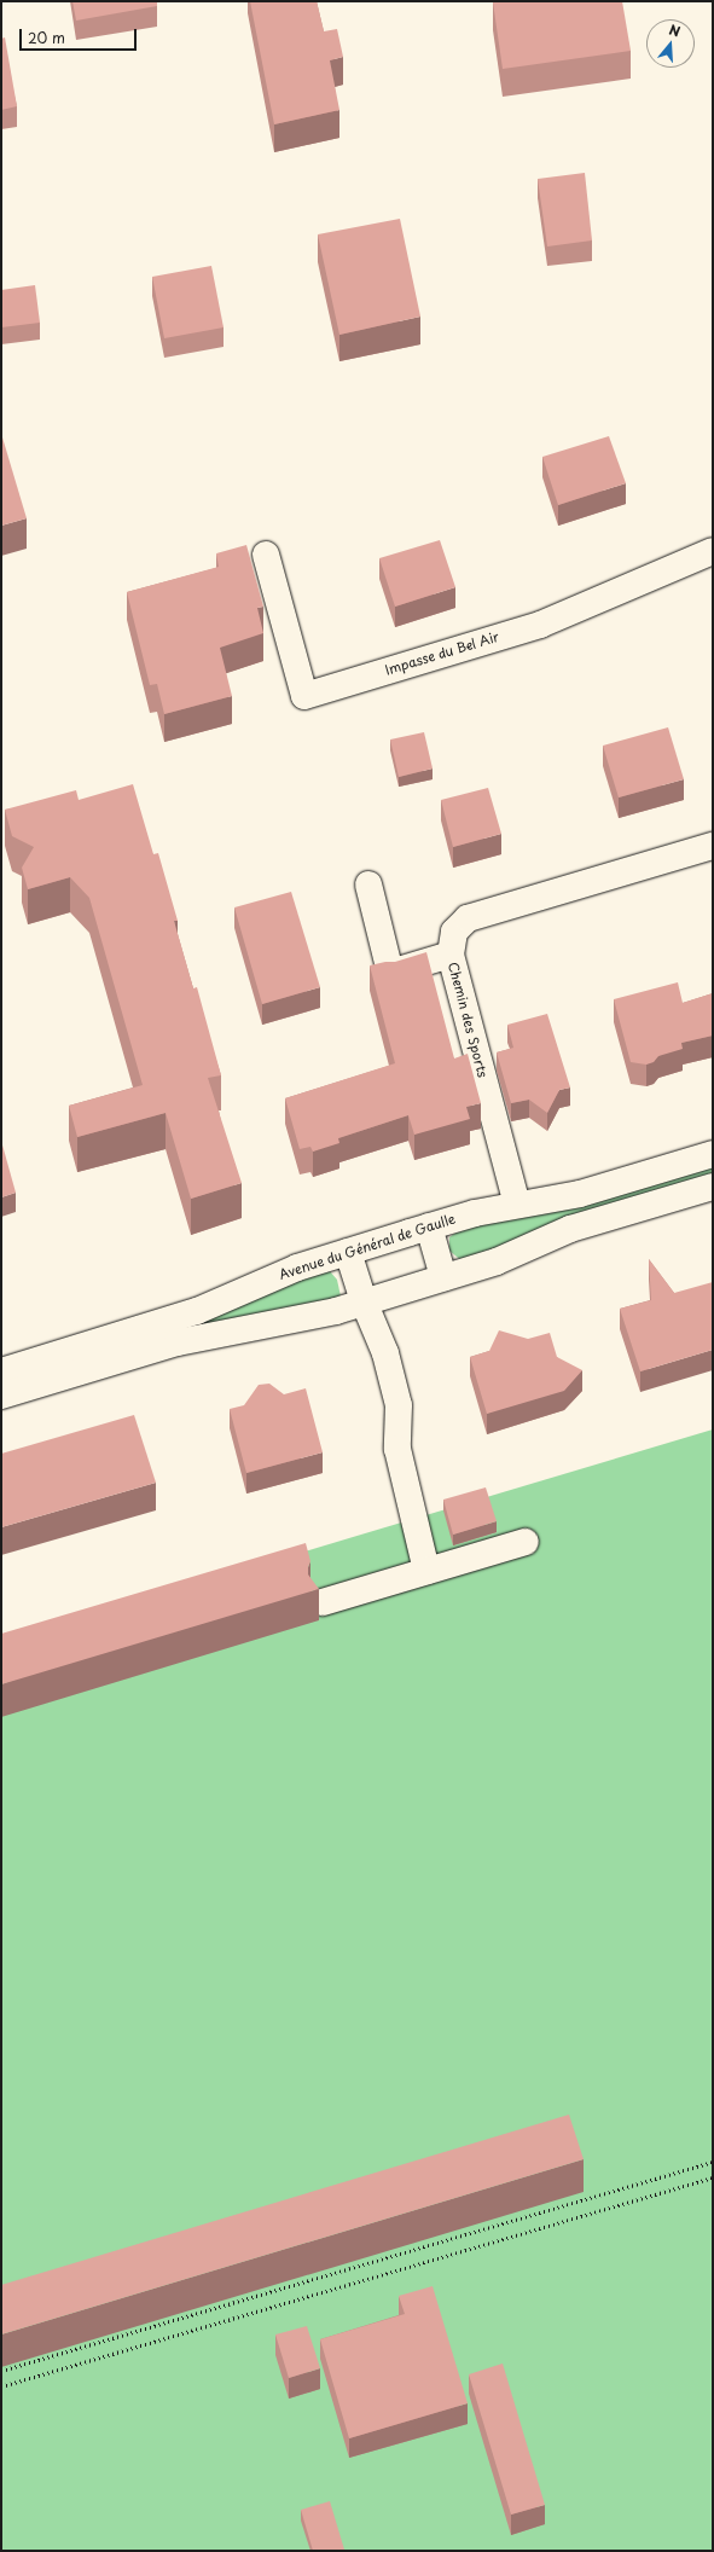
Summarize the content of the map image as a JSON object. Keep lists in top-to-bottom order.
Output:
{
  "streets": {
    "main road": ["Impasse du Bel Air", "Chemin des Sports", "Avenue du Général de Gaulle"]
  },
  "crossings": [
    ["Chemin des Sports", "Avenue du Général de Gaulle"]
  ],
  "scale_bar": "20 m",
  "north": "top"
}
